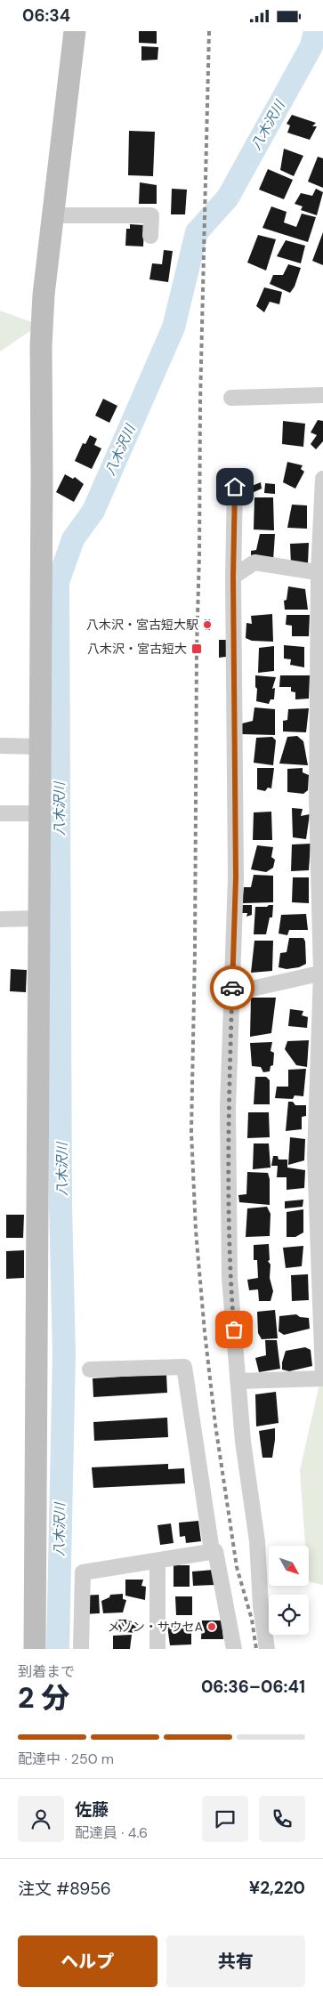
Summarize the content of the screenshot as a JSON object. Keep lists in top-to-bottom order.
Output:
{
  "water": ["八木沢川"],
  "places": {
    "other": ["八木沢・宮古短大駅", "メゾン・サウセA"],
    "transit": ["八木沢・宮古短大"]
  },
  "north": "bottom right",
  "page": {
    "status": "06:34",
    "heading": ["2 分", "到着まで", "06:36–06:41"],
    "panel": [
      "佐藤",
      "配達員 · 4.6",
      "注文 #8956",
      "¥2,220"
    ],
    "bar": "配達中 · 250 m",
    "buttons": ["ヘルプ", "共有"]
  }
}
